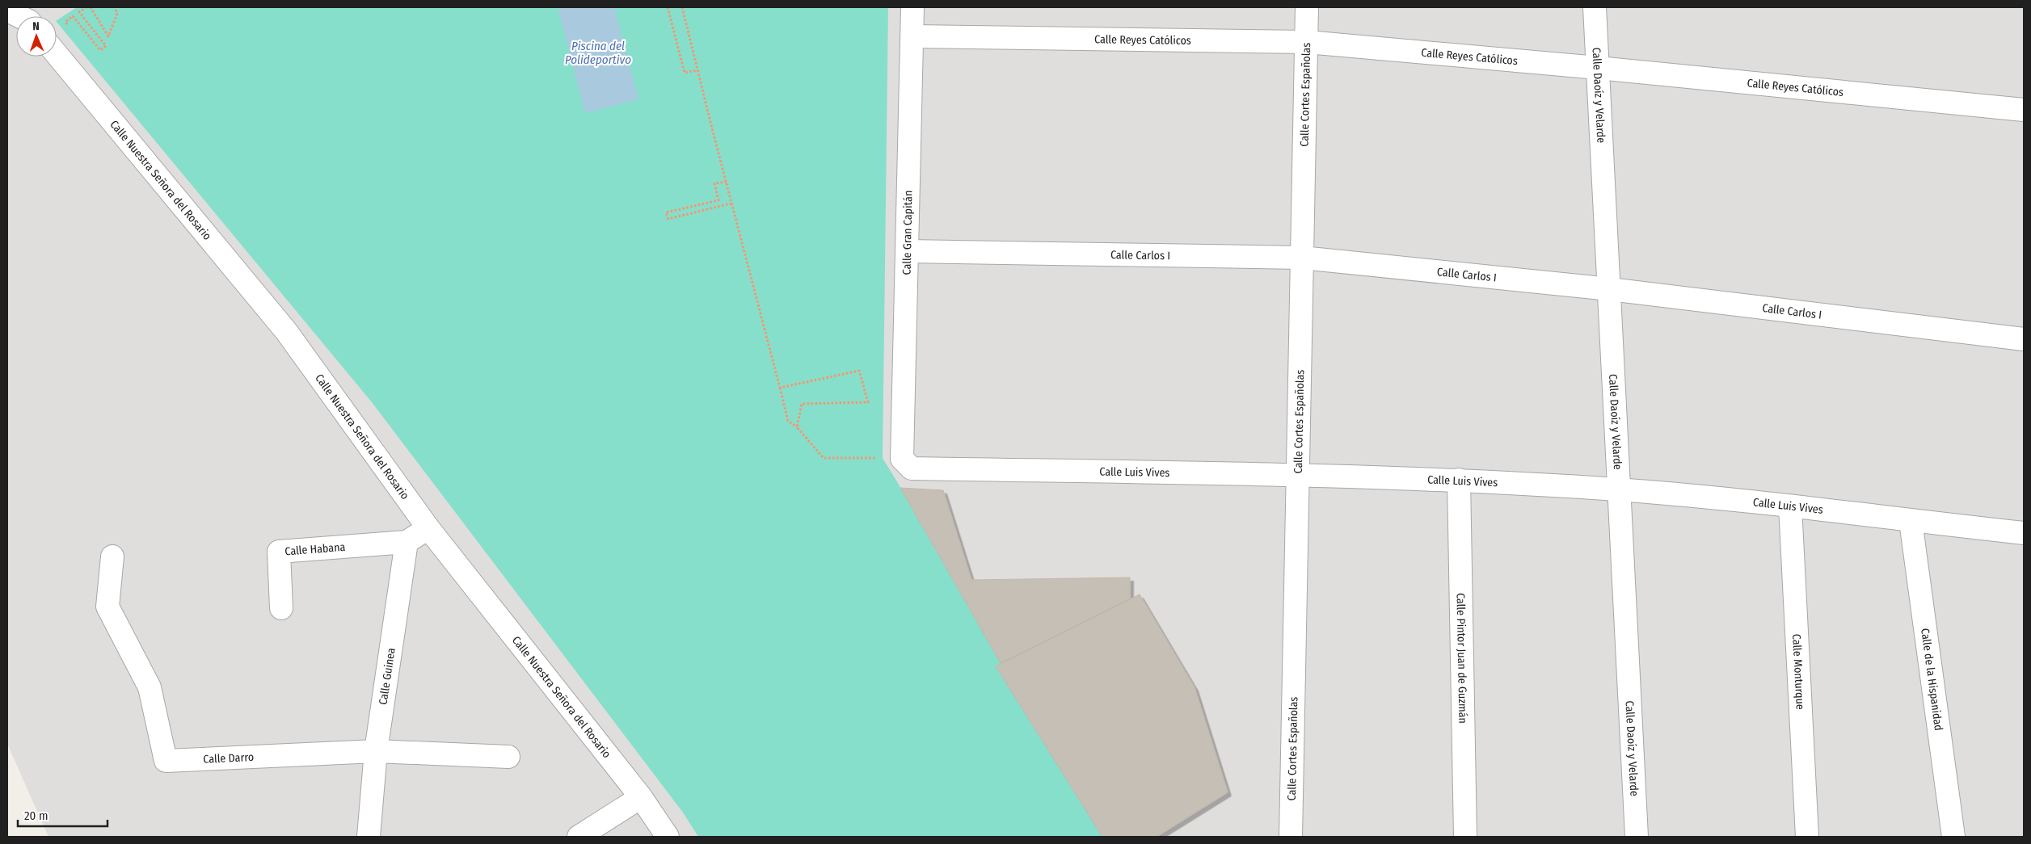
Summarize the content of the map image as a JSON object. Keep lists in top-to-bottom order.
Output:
{
  "streets": {
    "street": [
      "Calle Reyes Católicos",
      "Calle Cortes Españolas",
      "Calle Daoíz y Velarde",
      "Calle Nuestra Señora del Rosario",
      "Calle Gran Capitán",
      "Calle Carlos I",
      "Calle Luis Vives",
      "Calle Habana",
      "Calle Pintor Juan de Guzmán",
      "Calle Monturque",
      "Calle Guinea",
      "Calle de la Hispanidad",
      "Calle Darro"
    ]
  },
  "crossings": [
    ["Calle Reyes Católicos", "Calle Cortes Españolas"],
    ["Calle Reyes Católicos", "Calle Daoíz y Velarde"],
    ["Calle Reyes Católicos", "Calle Gran Capitán"],
    ["Calle Cortes Españolas", "Calle Carlos I"],
    ["Calle Cortes Españolas", "Calle Luis Vives"],
    ["Calle Daoíz y Velarde", "Calle Carlos I"],
    ["Calle Daoíz y Velarde", "Calle Luis Vives"],
    ["Calle Gran Capitán", "Calle Carlos I"],
    ["Calle Gran Capitán", "Calle Luis Vives"],
    ["Calle Luis Vives", "Calle Pintor Juan de Guzmán"],
    ["Calle Luis Vives", "Calle Monturque"],
    ["Calle Luis Vives", "Calle de la Hispanidad"],
    ["Calle Habana", "Calle Guinea"],
    ["Calle Guinea", "Calle Darro"]
  ],
  "water": ["Piscina del Polideportivo"],
  "scale_bar": "20 m",
  "north": "top"
}
